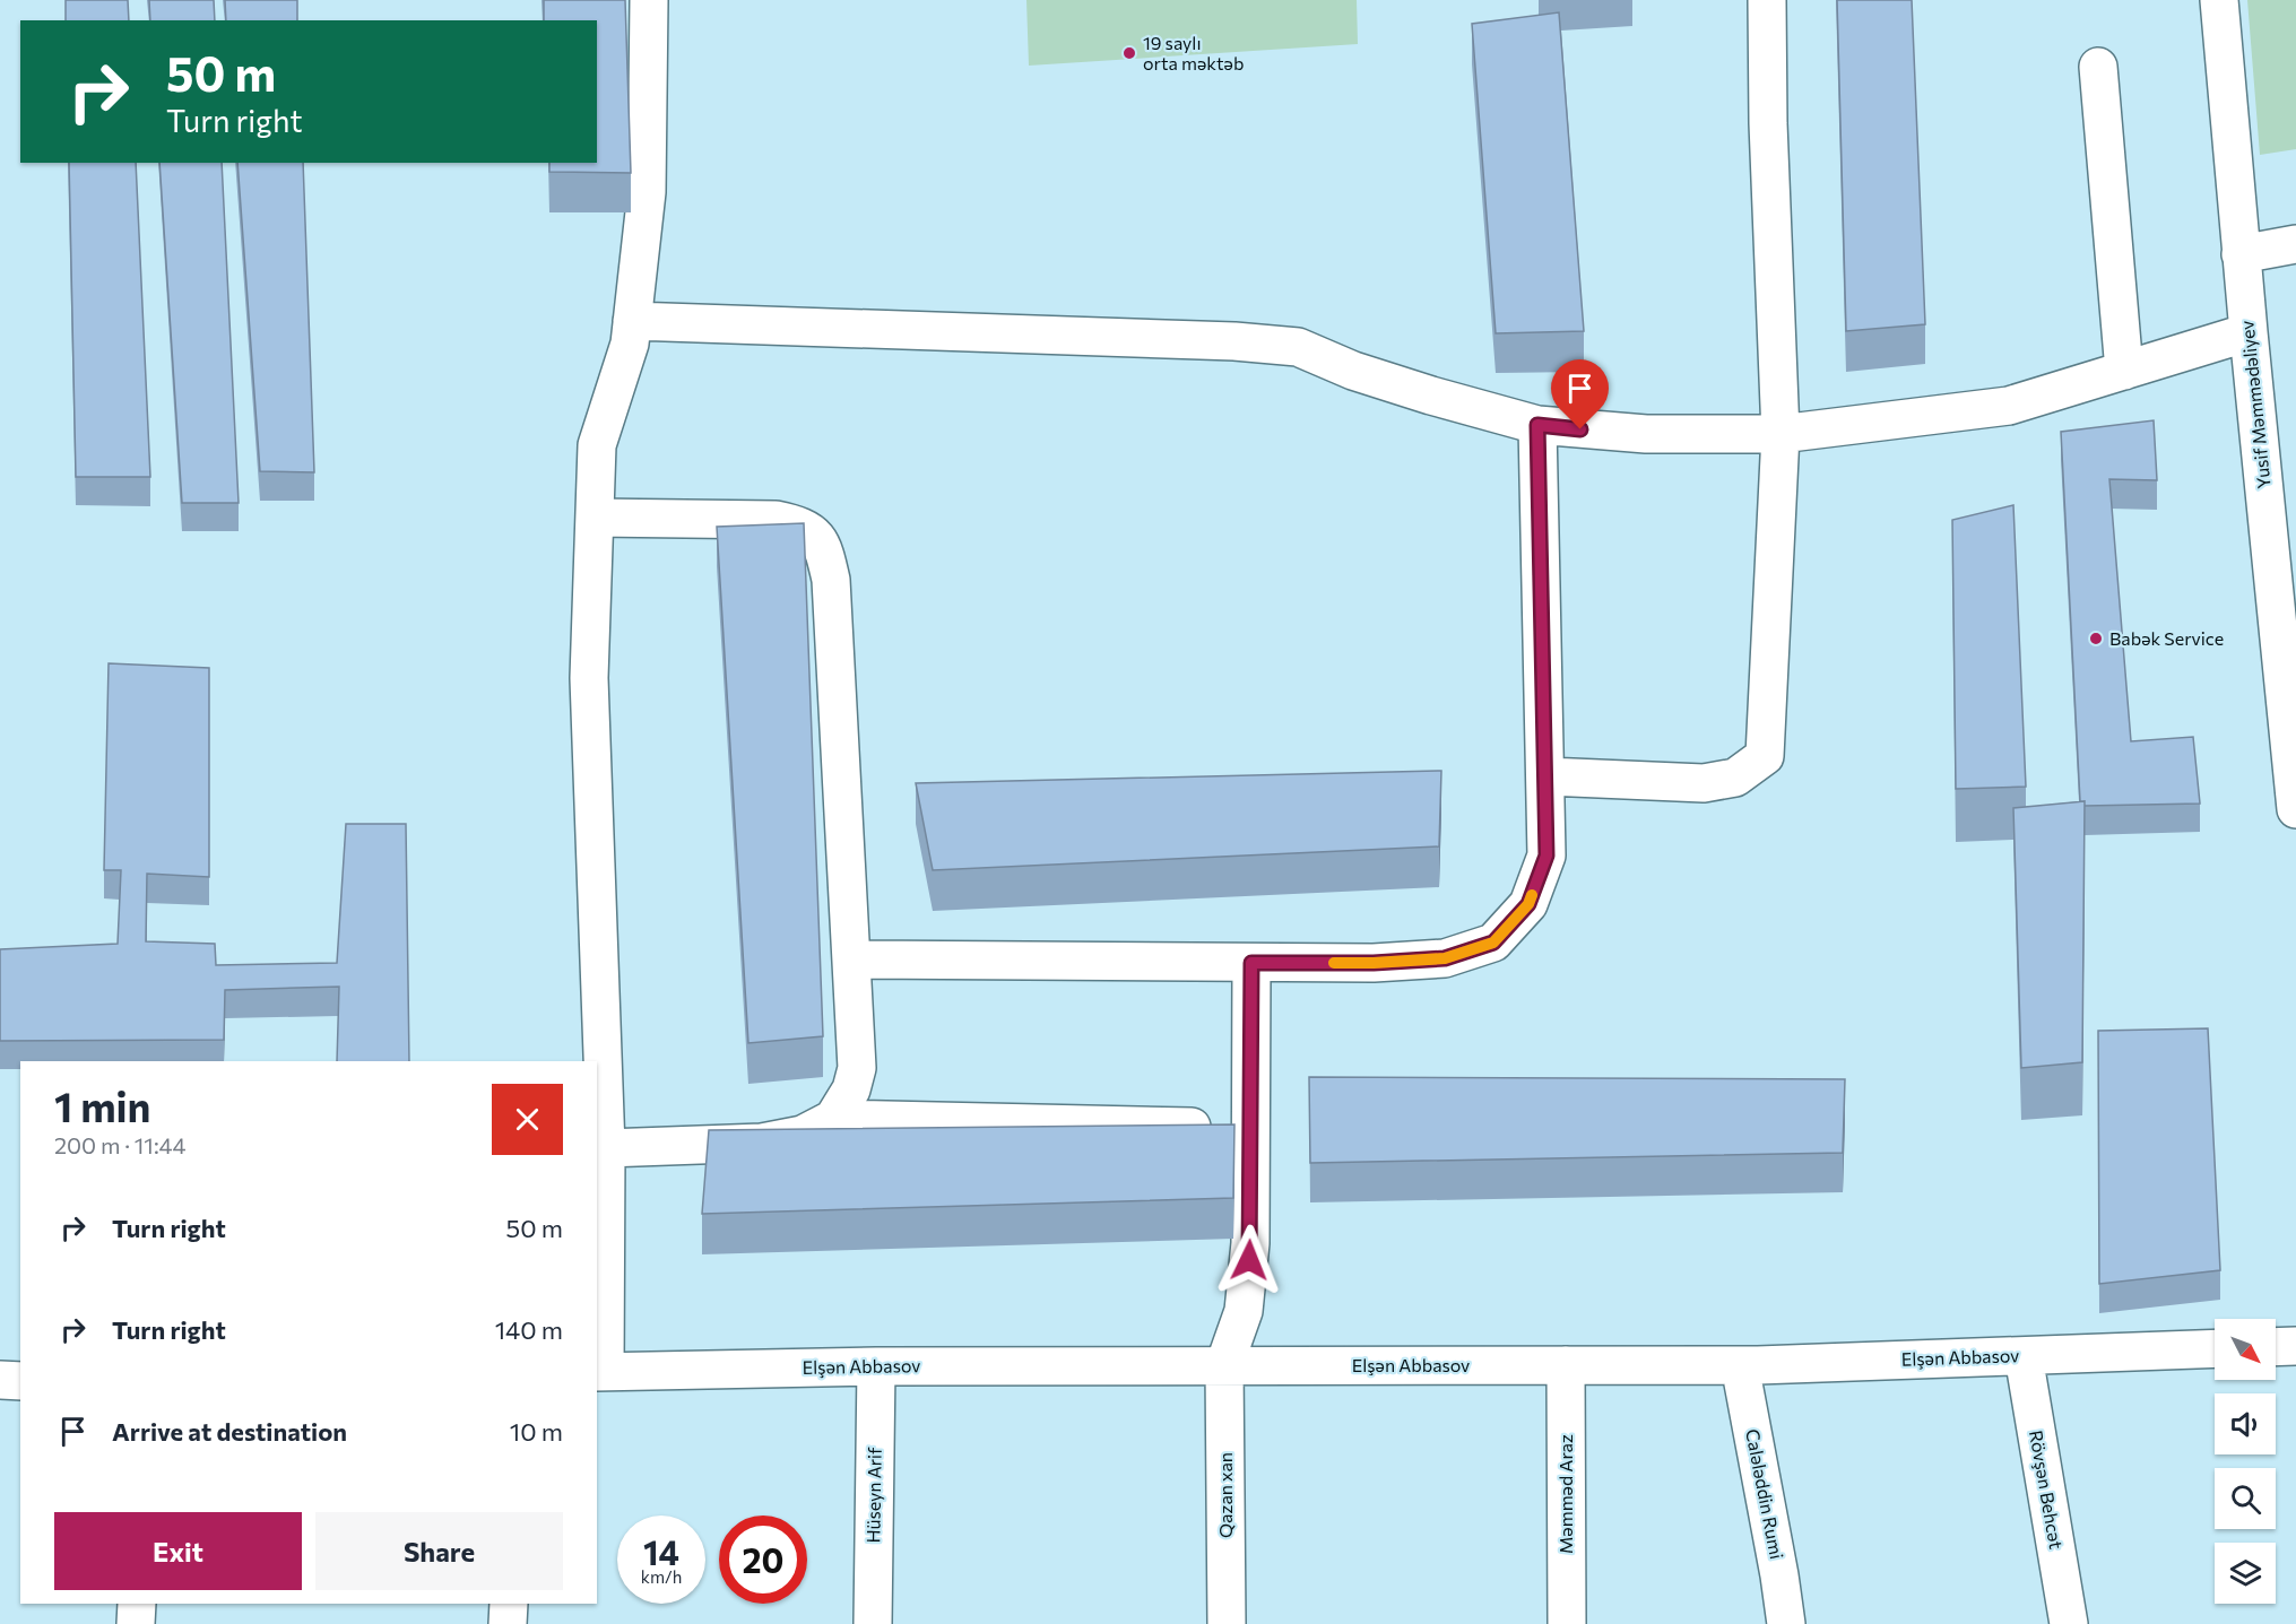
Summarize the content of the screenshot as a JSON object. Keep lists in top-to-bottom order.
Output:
{
  "streets": {
    "street": [
      "Yusif Məmmədəliyev",
      "Elşən Abbasov",
      "Rövşən Behcət",
      "Məmməd Araz",
      "Calələddin Rumi",
      "Hüseyn Arif",
      "Qazan xan"
    ]
  },
  "crossings": [
    ["Elşən Abbasov", "Rövşən Behcət"],
    ["Elşən Abbasov", "Məmməd Araz"],
    ["Elşən Abbasov", "Calələddin Rumi"],
    ["Elşən Abbasov", "Hüseyn Arif"],
    ["Elşən Abbasov", "Qazan xan"]
  ],
  "places": ["19 saylı orta məktəb", "Babək Service"],
  "north": "bottom right",
  "page": {
    "turn": ["50 m", "Turn right"],
    "heading": ["1 min", "200 m · 11:44"],
    "list": [
      {
        "name": "Turn right",
        "value": "50 m"
      },
      {
        "name": "Turn right",
        "value": "140 m"
      },
      {
        "name": "Arrive at destination",
        "value": "10 m"
      }
    ],
    "buttons": ["Exit", "Share"],
    "speed": "14 km/h",
    "limit": "20"
  }
}
